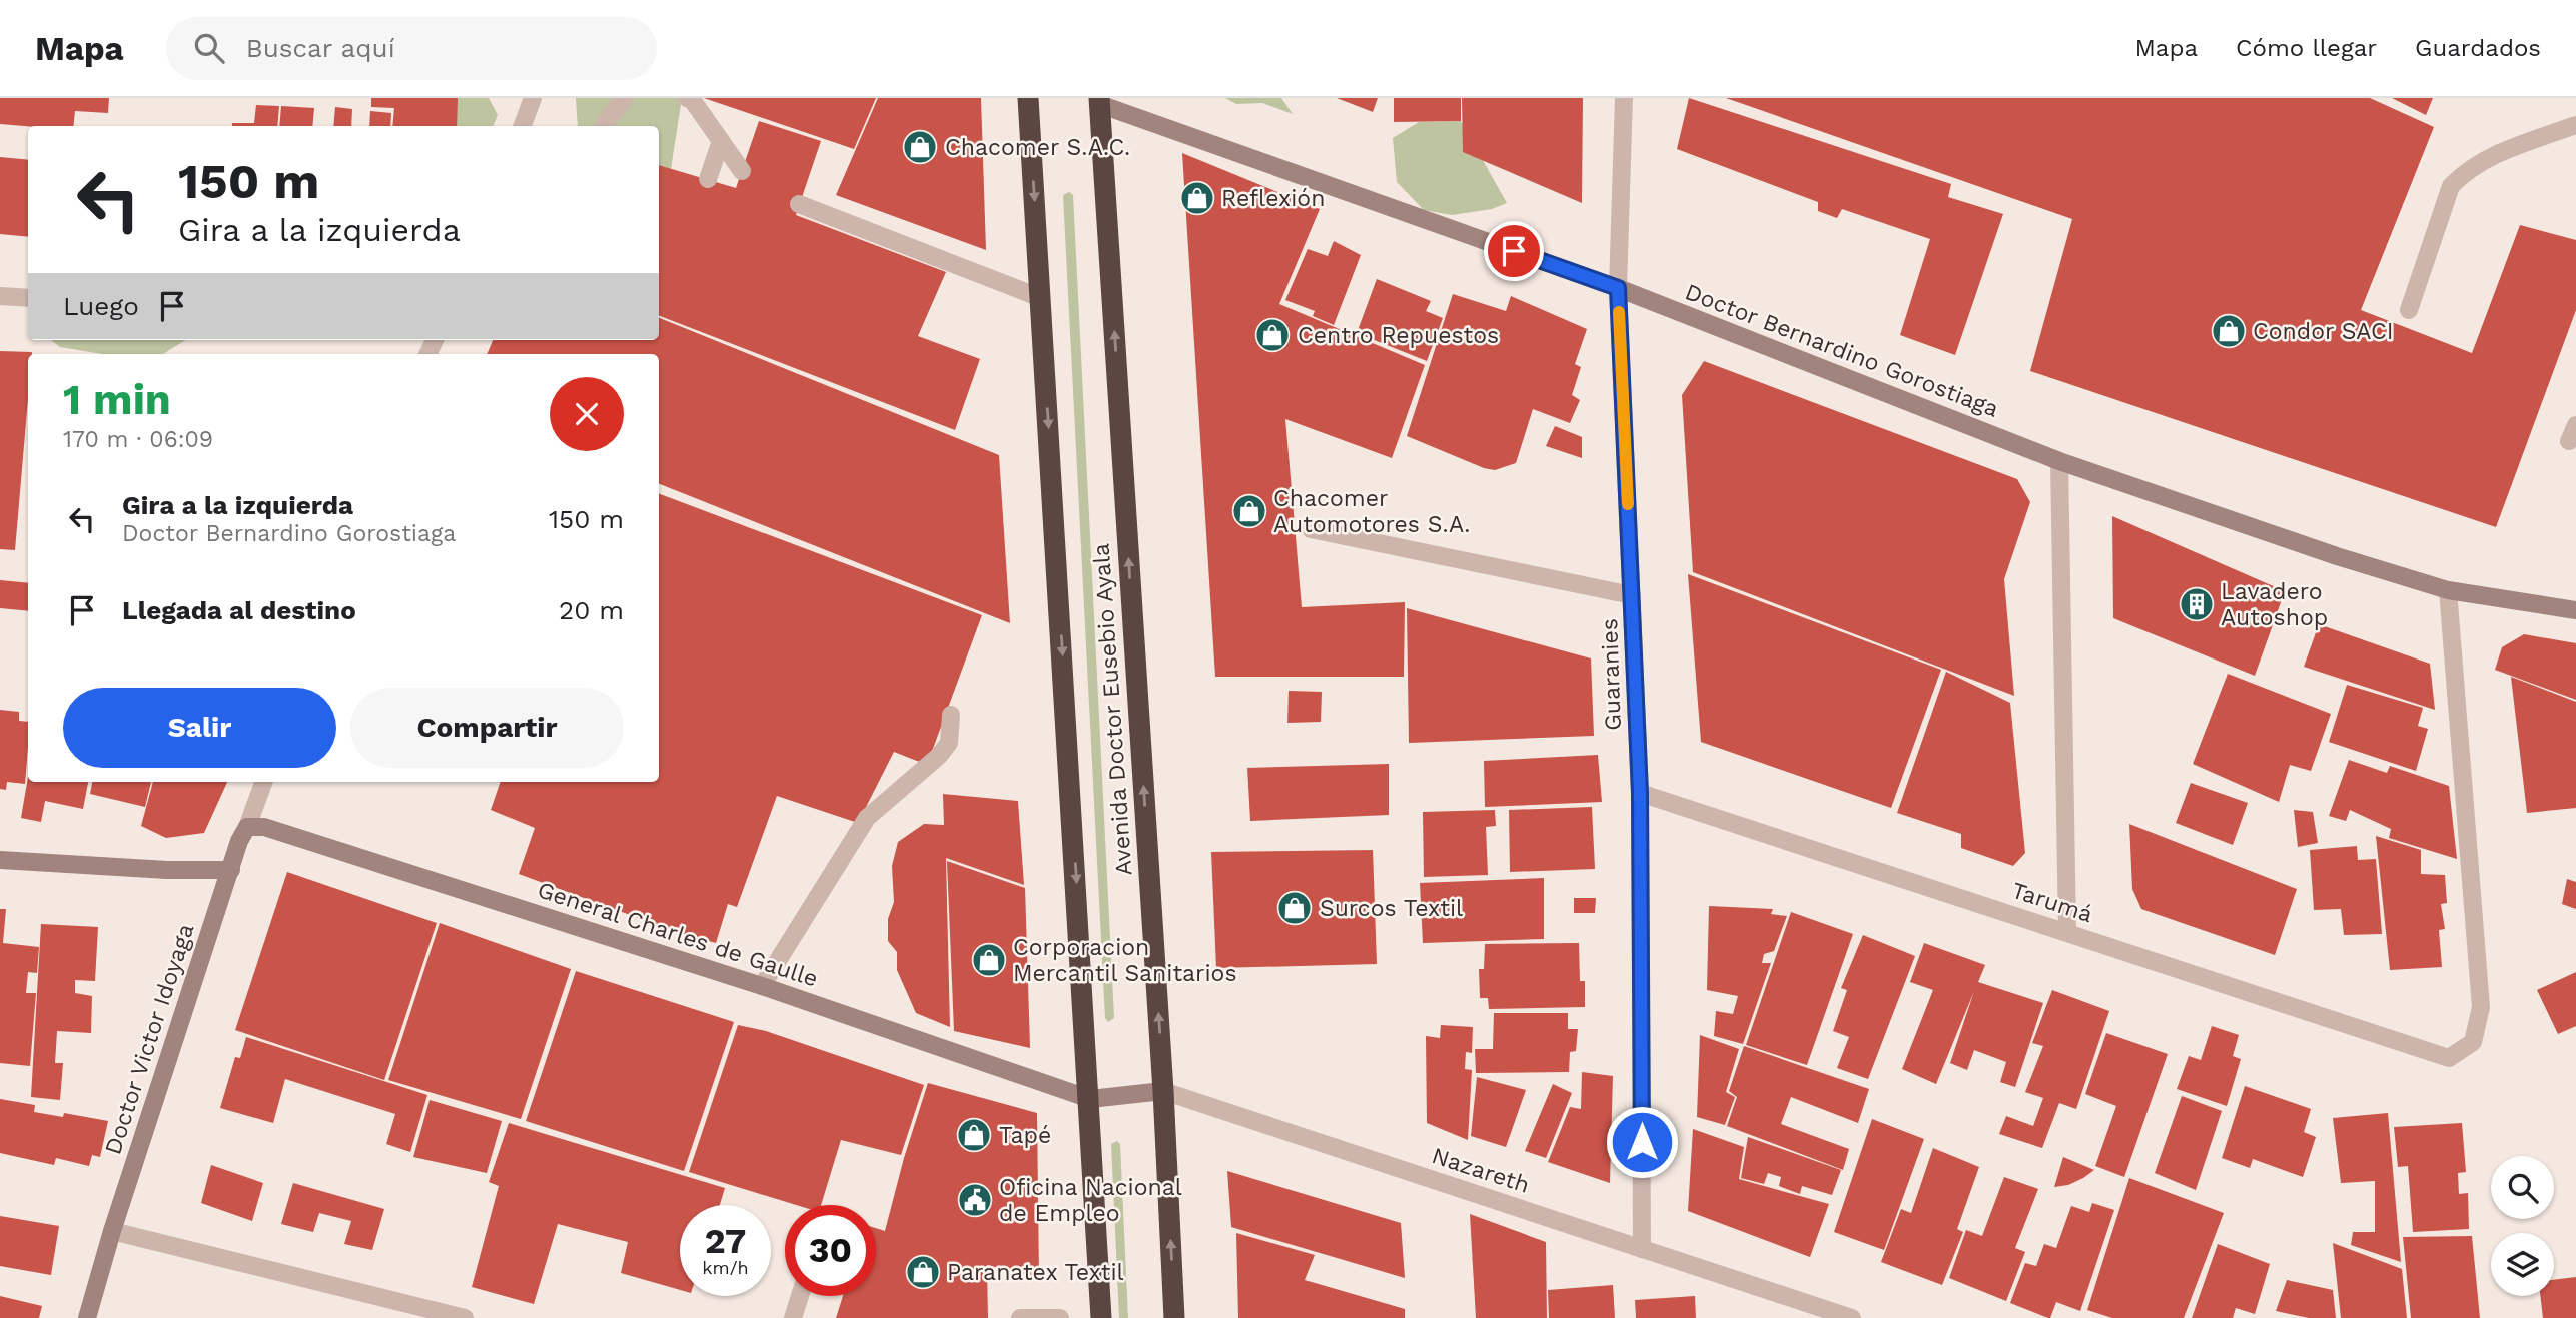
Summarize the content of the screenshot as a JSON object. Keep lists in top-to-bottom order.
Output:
{
  "streets": {
    "highway": ["Avenida Doctor Eusebio Ayala"],
    "street": [
      "Doctor Bernardino Gorostiaga",
      "Guaranies",
      "Tarumá",
      "General Charles de Gaulle",
      "Doctor Victor Idoyaga",
      "Nazareth"
    ]
  },
  "crossings": [
    ["Doctor Bernardino Gorostiaga", "Guaranies"],
    ["Doctor Bernardino Gorostiaga", "Avenida Doctor Eusebio Ayala"],
    ["Doctor Bernardino Gorostiaga", "Tarumá"],
    ["Guaranies", "Tarumá"],
    ["Guaranies", "Nazareth"],
    ["Avenida Doctor Eusebio Ayala", "General Charles de Gaulle"],
    ["Avenida Doctor Eusebio Ayala", "Nazareth"],
    ["General Charles de Gaulle", "Doctor Victor Idoyaga"],
    ["General Charles de Gaulle", "Nazareth"]
  ],
  "places": {
    "shop": [
      "Chacomer S.A.C.",
      "Reflexión",
      "Condor SACI",
      "Centro Repuestos",
      "Chacomer Automotores S.A.",
      "Surcos Textil",
      "Corporacion Mercantil Sanitarios",
      "Tapé",
      "Paranatex Textil"
    ],
    "building": ["Lavadero Autoshop"],
    "public building": ["Oficina Nacional de Empleo"]
  },
  "page": {
    "header": "Mapa",
    "search": "Buscar aquí",
    "nav": ["Mapa", "Cómo llegar", "Guardados"],
    "turn": ["150 m", "Gira a la izquierda"],
    "then": "Luego",
    "heading": ["1 min", "170 m · 06:09"],
    "list": [
      {
        "name": "Gira a la izquierda",
        "note": "Doctor Bernardino Gorostiaga",
        "value": "150 m"
      },
      {
        "name": "Llegada al destino",
        "value": "20 m"
      }
    ],
    "buttons": ["Salir", "Compartir"],
    "speed": "27 km/h",
    "limit": "30"
  }
}
